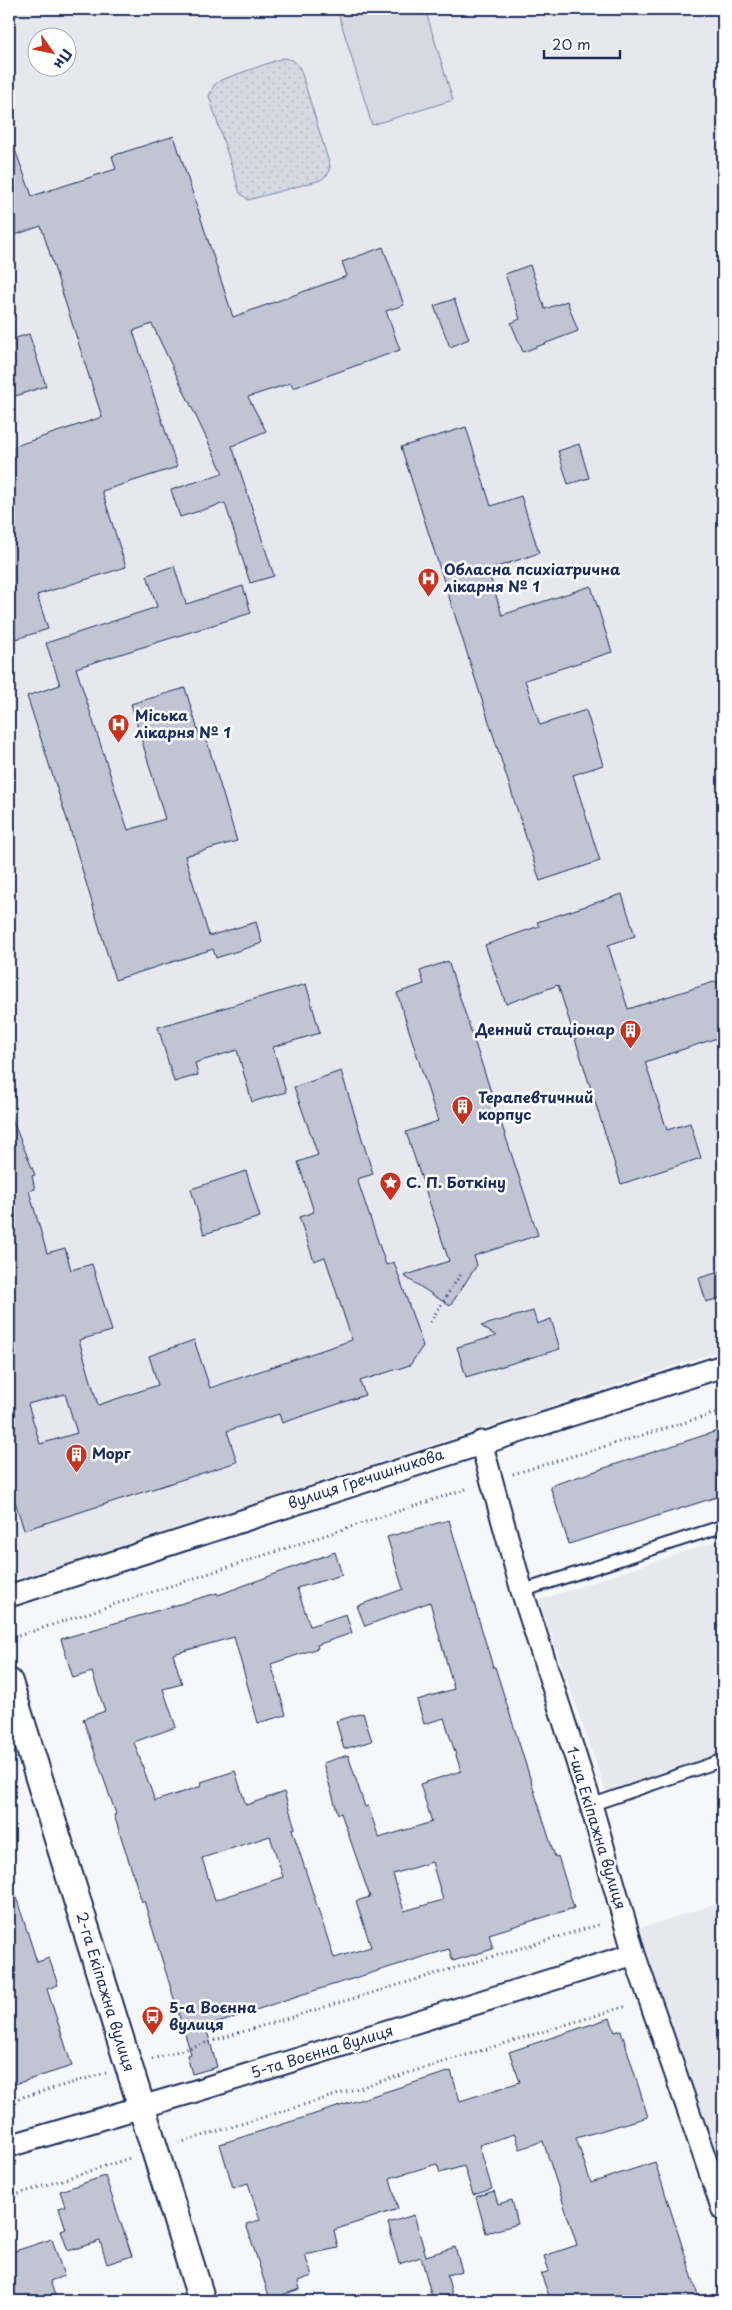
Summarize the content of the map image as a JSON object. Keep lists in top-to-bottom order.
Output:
{
  "streets": {
    "street": [
      "вулиця Гречишникова",
      "1-ша Екіпажна вулиця",
      "2-га Екіпажна вулиця",
      "5-та Воєнна вулиця"
    ]
  },
  "crossings": [
    ["вулиця Гречишникова", "1-ша Екіпажна вулиця"],
    ["1-ша Екіпажна вулиця", "5-та Воєнна вулиця"],
    ["2-га Екіпажна вулиця", "5-та Воєнна вулиця"]
  ],
  "places": {
    "hospital": ["Обласна психіатрична лікарня № 1", "Міська лікарня № 1"],
    "building": ["Денний стаціонар", "Терапевтичний корпус", "Морг"],
    "place": ["С. П. Боткіну"],
    "bus stop": ["5-а Воєнна вулиця"]
  },
  "scale_bar": "20 m",
  "north": "bottom right"
}
